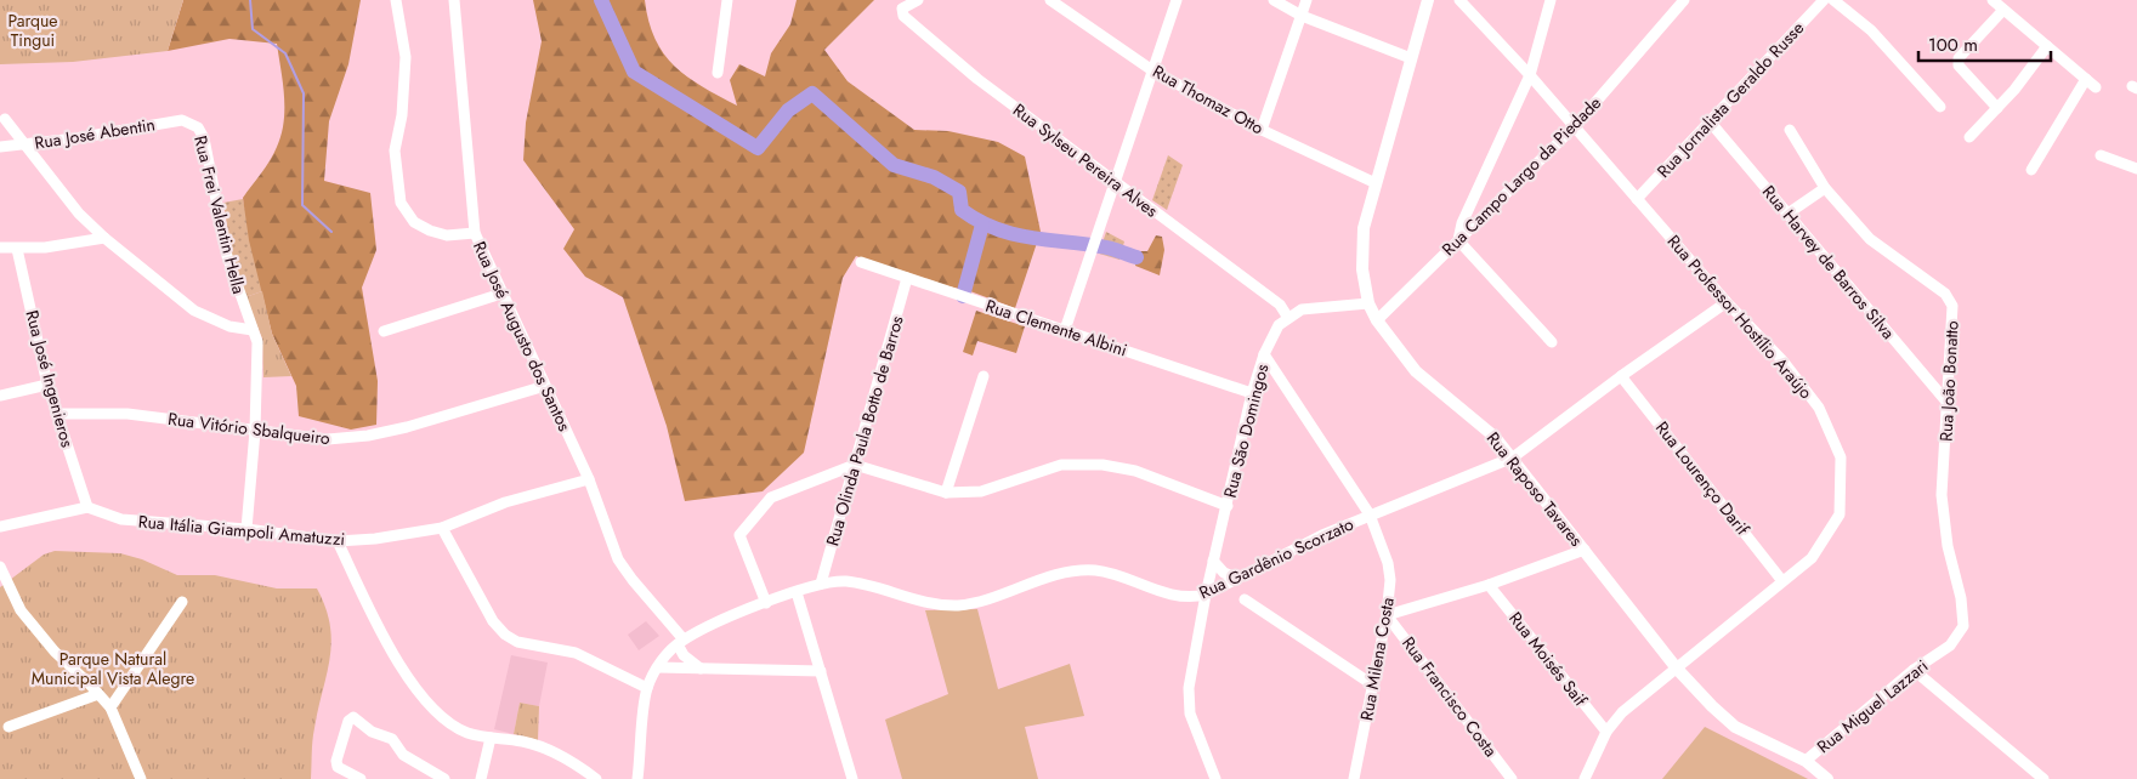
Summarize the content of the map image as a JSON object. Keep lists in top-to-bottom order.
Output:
{
  "streets": {
    "main road": ["Rua Raposo Tavares"],
    "street": [
      "Rua Thomaz Otto",
      "Rua Jornalista Geraldo Russe",
      "Rua José Abentin",
      "Rua Sylseu Pereira Alves",
      "Rua Campo Largo da Piedade",
      "Rua Frei Valentin Hella",
      "Rua Harvey de Barros Silva",
      "Rua Professor Hostílio Araújo",
      "Rua Clemente Albini",
      "Rua José Augusto dos Santos",
      "Rua José Ingenieros",
      "Rua João Bonatto",
      "Rua Vitório Sbalqueiro",
      "Rua Olinda Paula Botto de Barros",
      "Rua São Domingos",
      "Rua Lourenço Darif",
      "Rua Itália Giampoli Amatuzzi",
      "Rua Gardênio Scorzato",
      "Rua Milena Costa",
      "Rua Moisés Saif",
      "Rua Francisco Costa",
      "Rua Miguel Lazzari"
    ]
  },
  "crossings": [
    ["Rua Thomaz Otto", "Rua Raposo Tavares"],
    ["Rua Jornalista Geraldo Russe", "Rua Harvey de Barros Silva"],
    ["Rua Jornalista Geraldo Russe", "Rua Professor Hostílio Araújo"],
    ["Rua José Abentin", "Rua Frei Valentin Hella"],
    ["Rua Sylseu Pereira Alves", "Rua São Domingos"],
    ["Rua Campo Largo da Piedade", "Rua Professor Hostílio Araújo"],
    ["Rua Campo Largo da Piedade", "Rua Raposo Tavares"],
    ["Rua Frei Valentin Hella", "Rua Vitório Sbalqueiro"],
    ["Rua Frei Valentin Hella", "Rua Itália Giampoli Amatuzzi"],
    ["Rua Harvey de Barros Silva", "Rua João Bonatto"],
    ["Rua Professor Hostílio Araújo", "Rua Lourenço Darif"],
    ["Rua Professor Hostílio Araújo", "Rua Raposo Tavares"],
    ["Rua Professor Hostílio Araújo", "Rua Gardênio Scorzato"],
    ["Rua Professor Hostílio Araújo", "Rua Moisés Saif"],
    ["Rua Clemente Albini", "Rua Olinda Paula Botto de Barros"],
    ["Rua Clemente Albini", "Rua São Domingos"],
    ["Rua José Augusto dos Santos", "Rua Vitório Sbalqueiro"],
    ["Rua José Augusto dos Santos", "Rua Itália Giampoli Amatuzzi"],
    ["Rua José Augusto dos Santos", "Rua Gardênio Scorzato"],
    ["Rua José Ingenieros", "Rua Vitório Sbalqueiro"],
    ["Rua José Ingenieros", "Rua Itália Giampoli Amatuzzi"],
    ["Rua João Bonatto", "Rua Miguel Lazzari"],
    ["Rua Olinda Paula Botto de Barros", "Rua Gardênio Scorzato"],
    ["Rua São Domingos", "Rua Gardênio Scorzato"],
    ["Rua São Domingos", "Rua Milena Costa"],
    ["Rua Lourenço Darif", "Rua Gardênio Scorzato"],
    ["Rua Raposo Tavares", "Rua Gardênio Scorzato"],
    ["Rua Raposo Tavares", "Rua Miguel Lazzari"],
    ["Rua Gardênio Scorzato", "Rua Milena Costa"],
    ["Rua Milena Costa", "Rua Francisco Costa"]
  ],
  "parks": ["Parque Tingui", "Parque Natural Municipal Vista Alegre"],
  "scale_bar": "100 m"
}
